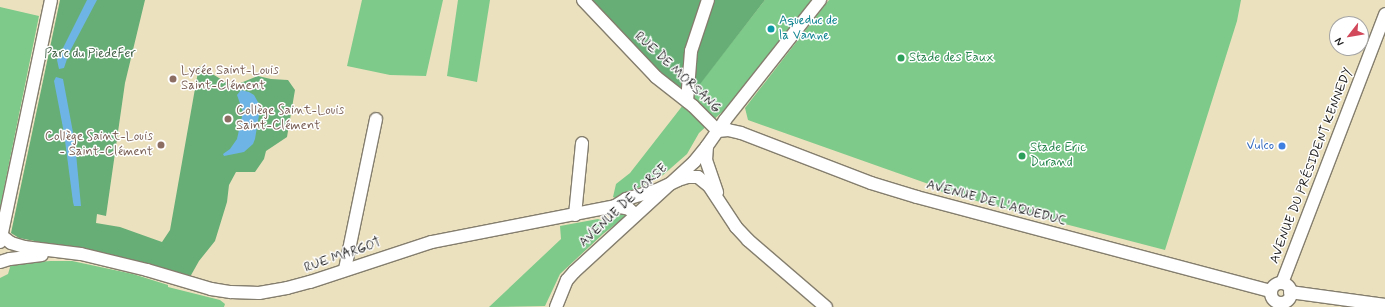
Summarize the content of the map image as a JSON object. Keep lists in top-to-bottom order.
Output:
{
  "streets": {
    "street": [
      "RUE DE MORSANG",
      "AVENUE DU PRÉSIDENT KENNEDY",
      "AVENUE DE L'AQUEDUC",
      "AVENUE DE CORSE",
      "RUE MARGOT"
    ]
  },
  "crossings": [
    ["RUE DE MORSANG", "AVENUE DE L'AQUEDUC"],
    ["RUE DE MORSANG", "AVENUE DE CORSE"],
    ["AVENUE DE L'AQUEDUC", "AVENUE DE CORSE"],
    ["AVENUE DE CORSE", "RUE MARGOT"]
  ],
  "parks": ["Parc du PiedeFer"],
  "places": [
    "Aqueduc de la Vanne",
    "Stade des Eaux",
    "Lycée Saint-Louis Saint-Clément",
    "Collège Saint-Louis Saint-Clément",
    "Collège Saint-Louis - Saint-Clément",
    "Vulco",
    "Stade Eric Durand"
  ],
  "north": "bottom left"
}
